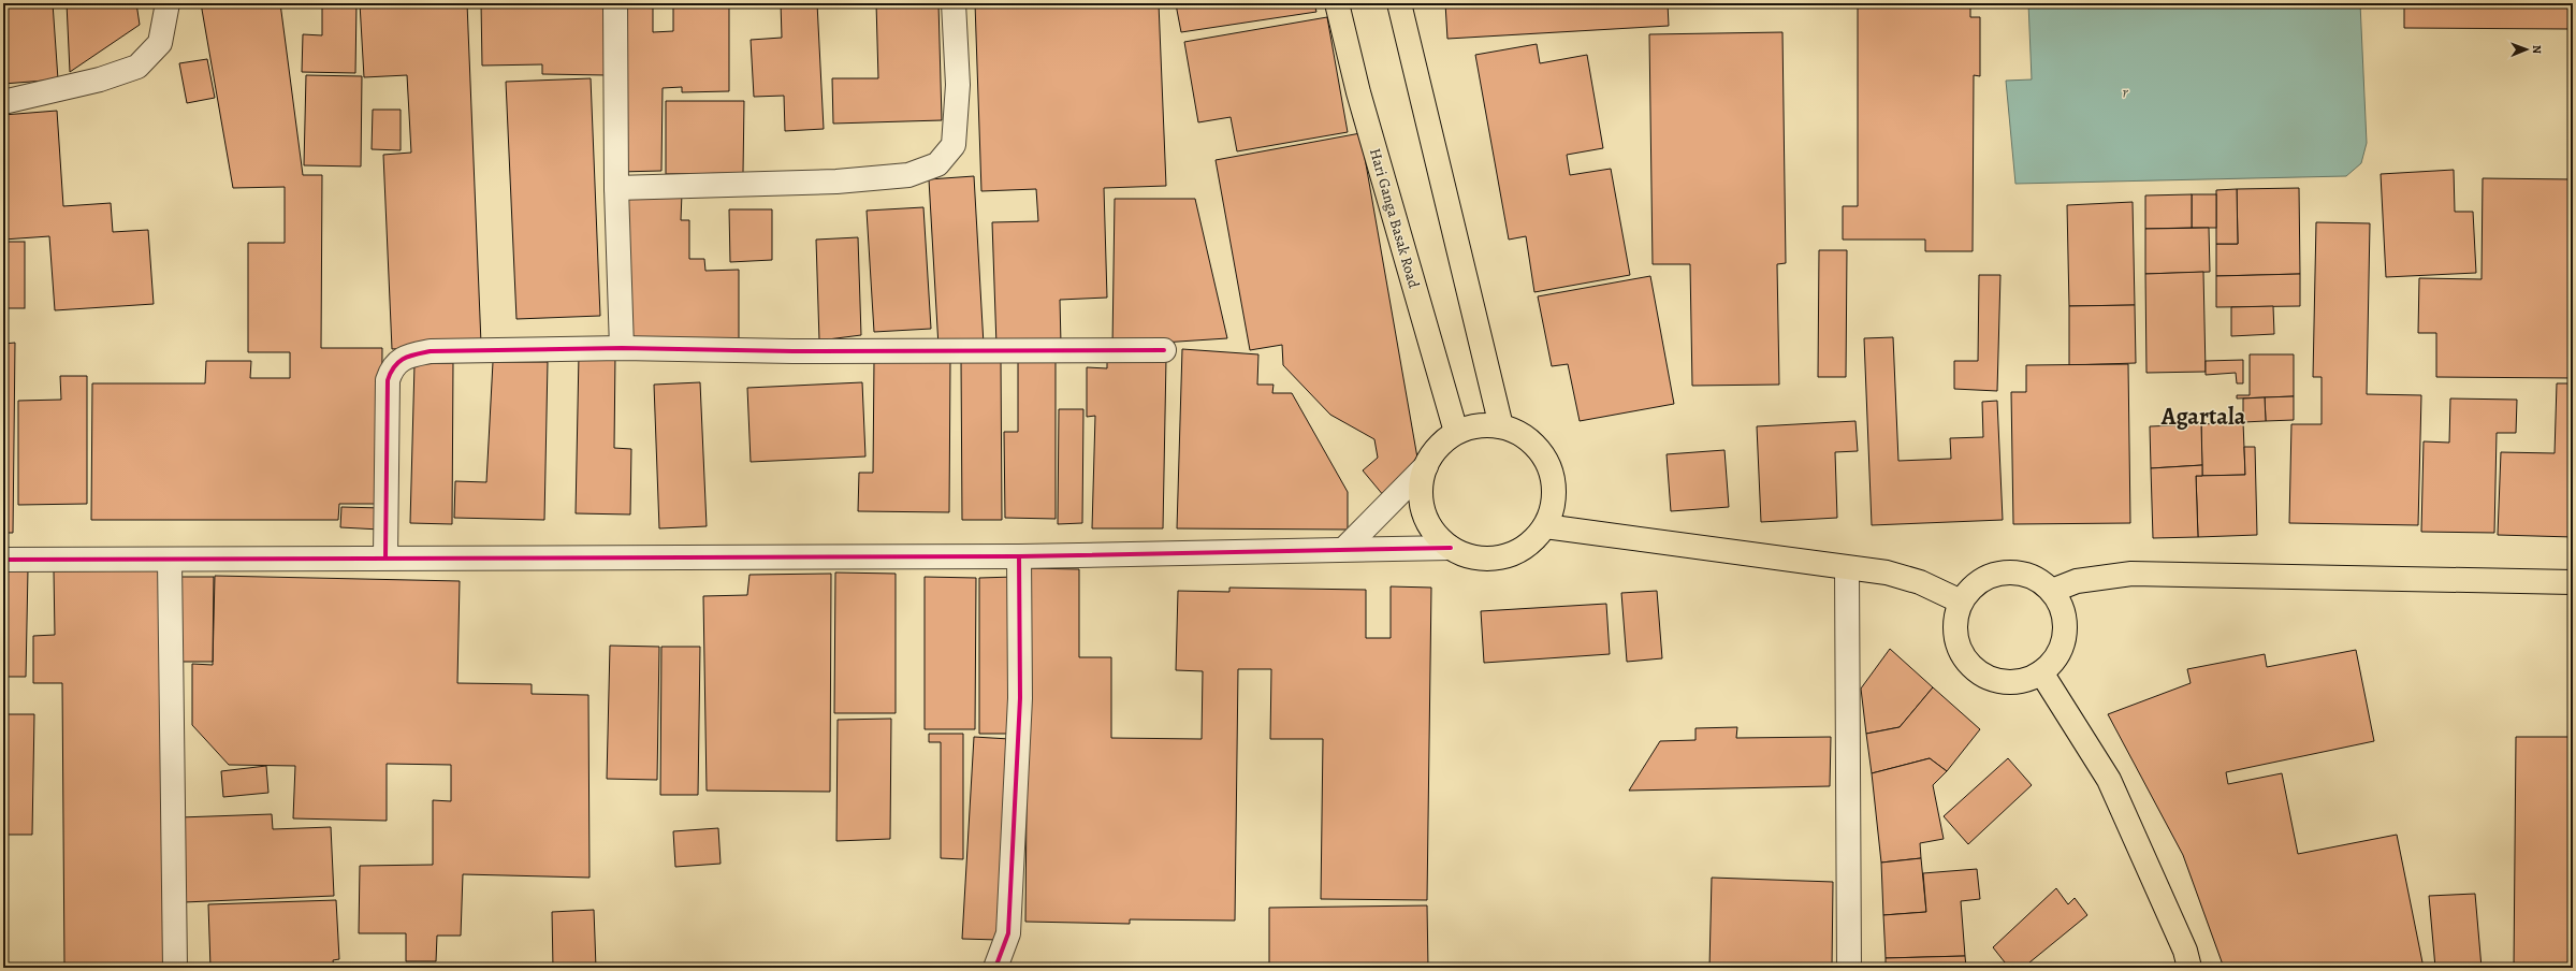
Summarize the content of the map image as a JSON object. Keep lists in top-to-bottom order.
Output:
{
  "streets": {
    "main road": ["Hari Ganga Basak Road"]
  },
  "districts": ["Agartala"],
  "water": ["r"],
  "north": "right"
}
